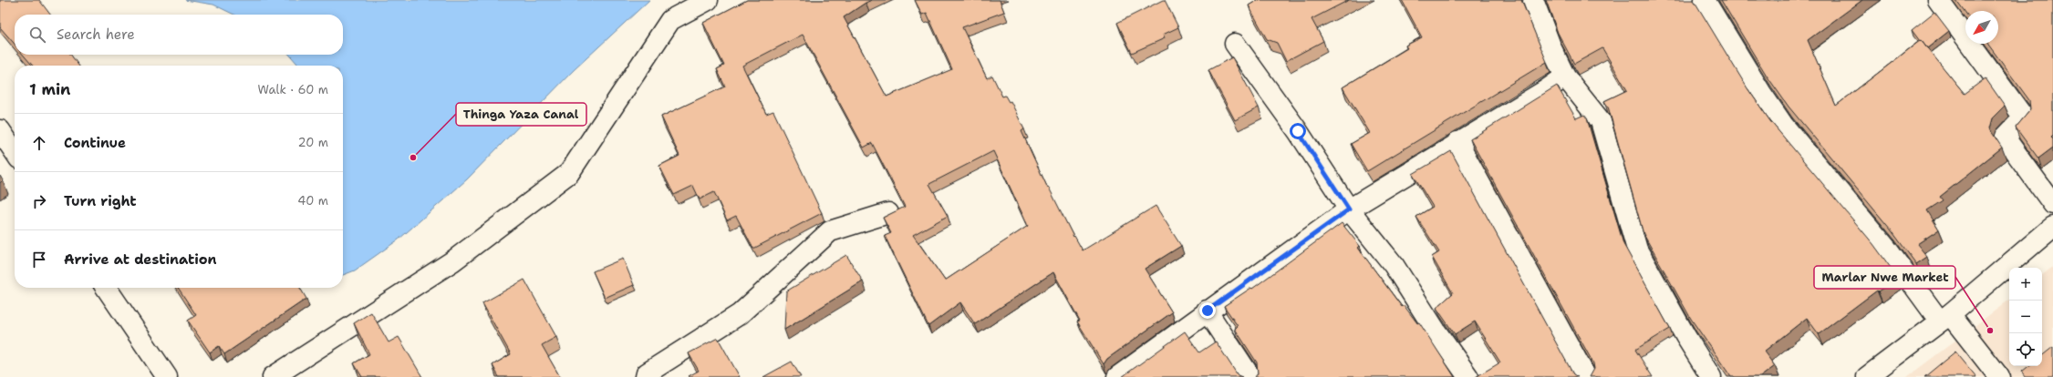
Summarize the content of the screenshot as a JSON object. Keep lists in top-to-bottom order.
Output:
{
  "places": ["Thinga Yaza Canal", "Marlar Nwe Market"],
  "north": "bottom left",
  "page": {
    "search": "Search here",
    "heading": ["1 min", "Walk · 60 m"],
    "list": [
      ["Continue", "20 m"],
      ["Turn right", "40 m"],
      "Arrive at destination"
    ],
    "map_buttons": ["+", "−"]
  }
}
